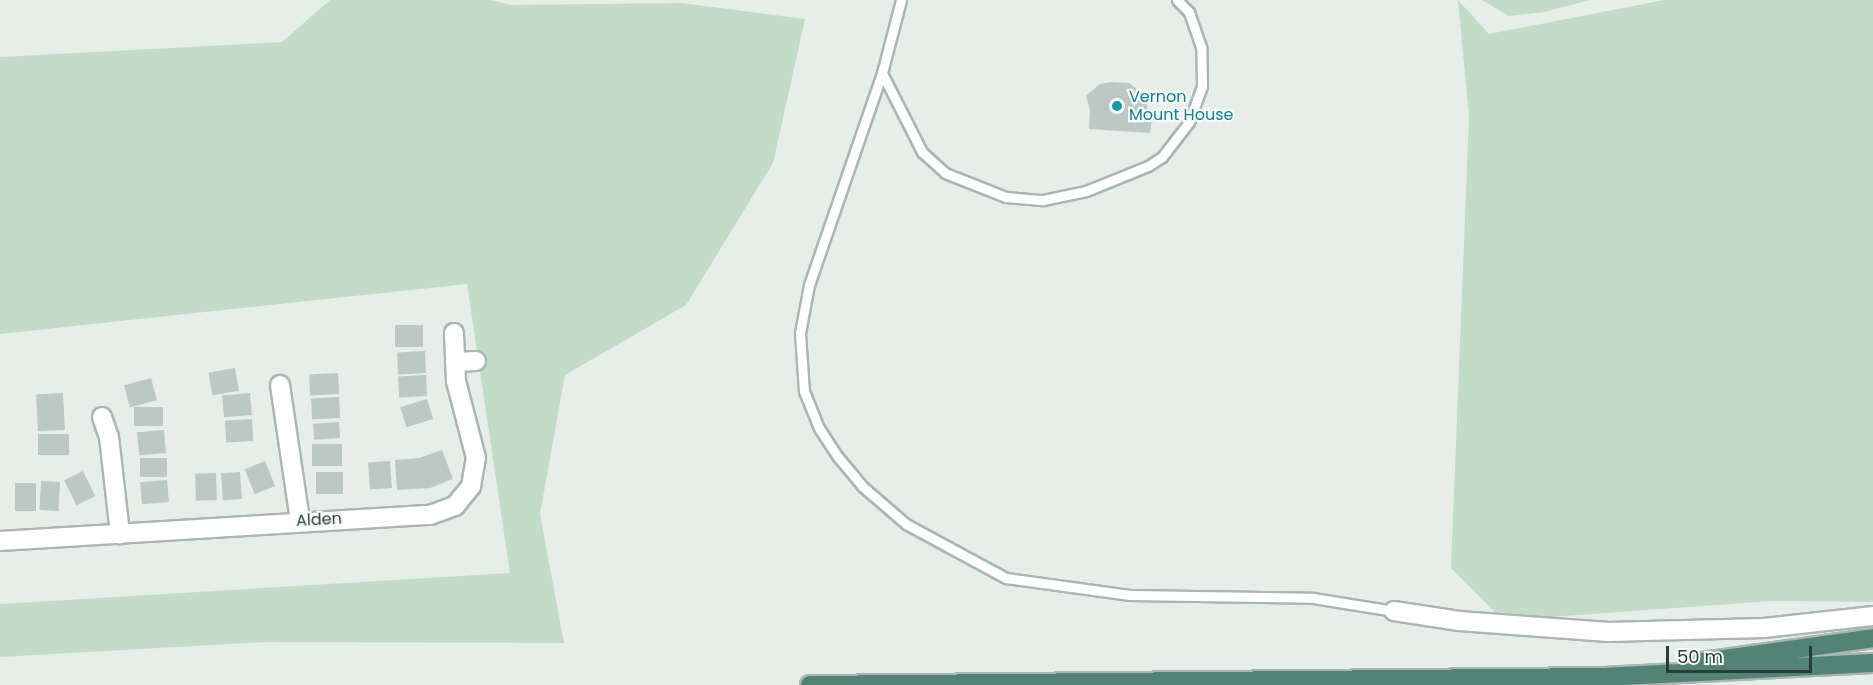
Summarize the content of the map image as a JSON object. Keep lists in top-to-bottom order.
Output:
{
  "streets": {
    "street": ["Alden"]
  },
  "places": ["Vernon Mount House"],
  "scale_bar": "50 m"
}
